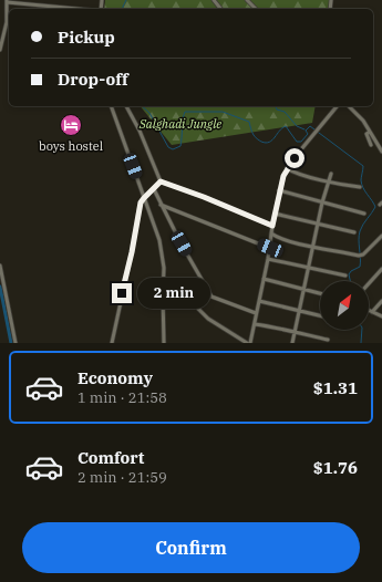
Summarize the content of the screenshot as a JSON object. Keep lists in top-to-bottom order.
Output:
{
  "parks": ["Salghadi Jungle"],
  "places": {
    "hotel": ["boys hostel"]
  },
  "north": "top right",
  "page": {
    "banner": ["Pickup", "Drop-off"],
    "bubble": "2 min",
    "list": [
      {
        "name": "Economy",
        "note": "1 min · 21:58",
        "value": "$1.31"
      },
      {
        "name": "Comfort",
        "note": "2 min · 21:59",
        "value": "$1.76"
      }
    ],
    "buttons": "Confirm"
  }
}
